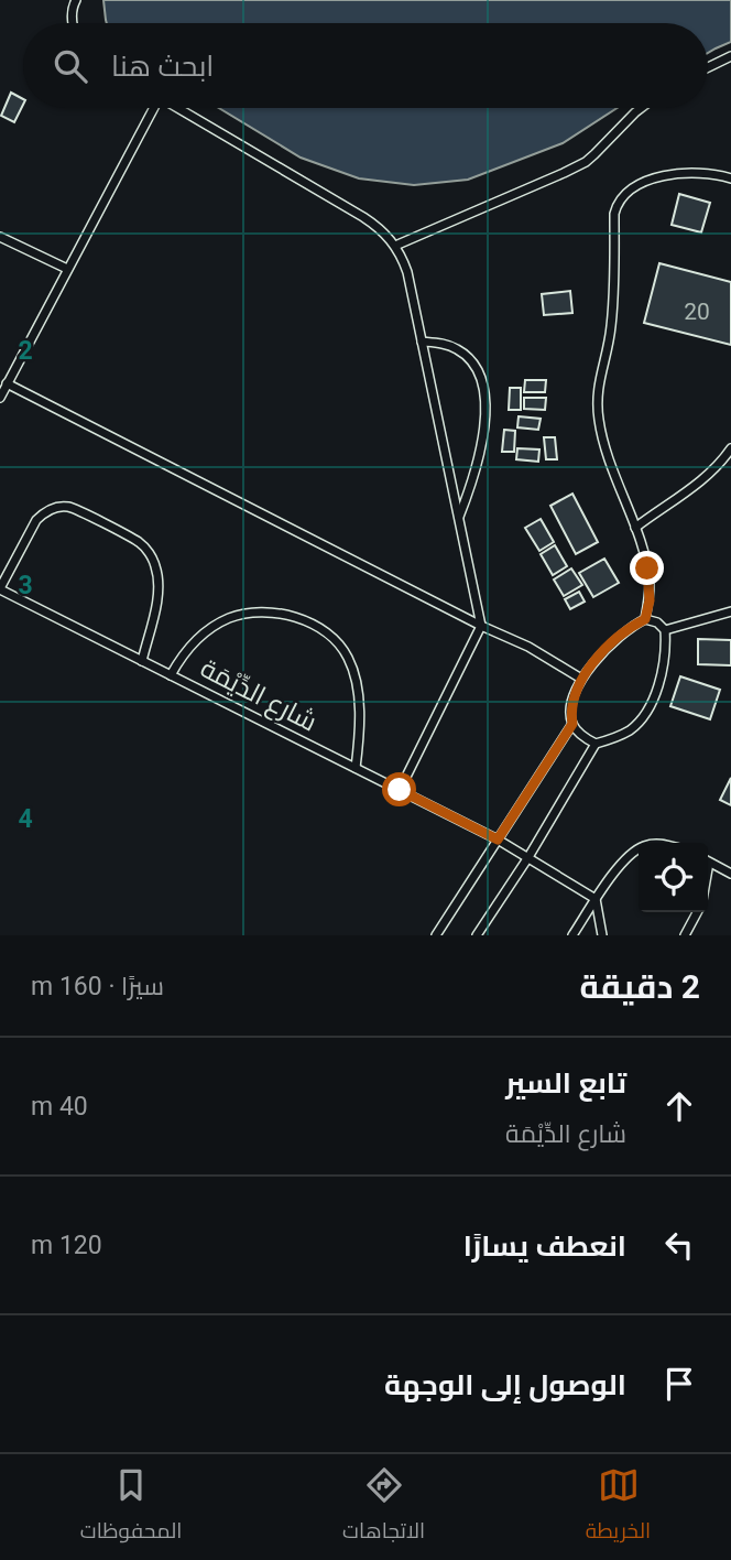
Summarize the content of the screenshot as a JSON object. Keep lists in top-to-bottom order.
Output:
{
  "streets": {
    "lane": ["شارع الدِّيْمَة"]
  },
  "house_numbers": ["20"],
  "page": {
    "search": "ابحث هنا",
    "heading": ["2 دقيقة", "سيرًا · 160 m"],
    "list": [
      ["تابع السير", "شارع الدِّيْمَة", "40 m"],
      ["انعطف يسارًا", "120 m"],
      "الوصول إلى الوجهة"
    ],
    "nav": ["الخريطة", "الاتجاهات", "المحفوظات"]
  },
  "grid": {
    "rows": ["2", "3", "4"]
  }
}
